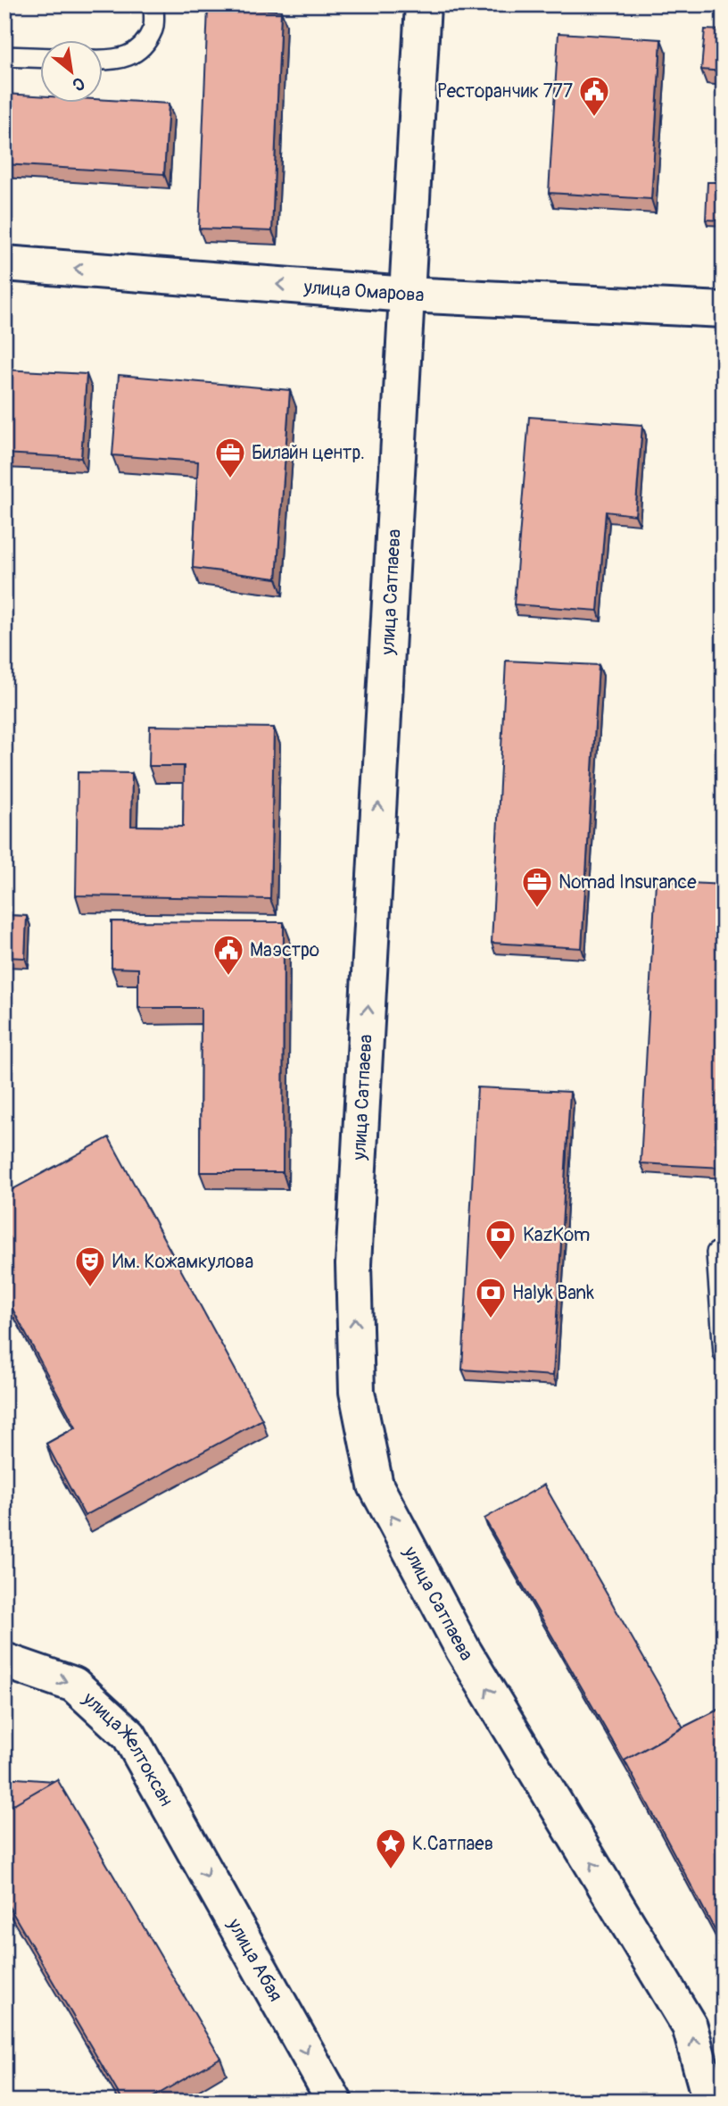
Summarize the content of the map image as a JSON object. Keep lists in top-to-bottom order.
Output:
{
  "streets": {
    "main road": [
      "улица Омарова",
      "улица Сатпаева",
      "улица Желтоксан",
      "улица Абая"
    ]
  },
  "crossings": [
    ["улица Омарова", "улица Сатпаева"],
    ["улица Желтоксан", "улица Абая"]
  ],
  "one_way": [
    "улица Омарова",
    "улица Сатпаева",
    "улица Желтоксан",
    "улица Абая"
  ],
  "places": {
    "public building": ["Ресторанчик 777", "Маэстро"],
    "office": ["Билайн центр.", "Nomad Insurance"],
    "bank": ["KazKom", "Halyk Bank"],
    "theatre": ["Им. Кожамкулова"],
    "place": ["К.Сатпаев"]
  },
  "north": "bottom right"
}
